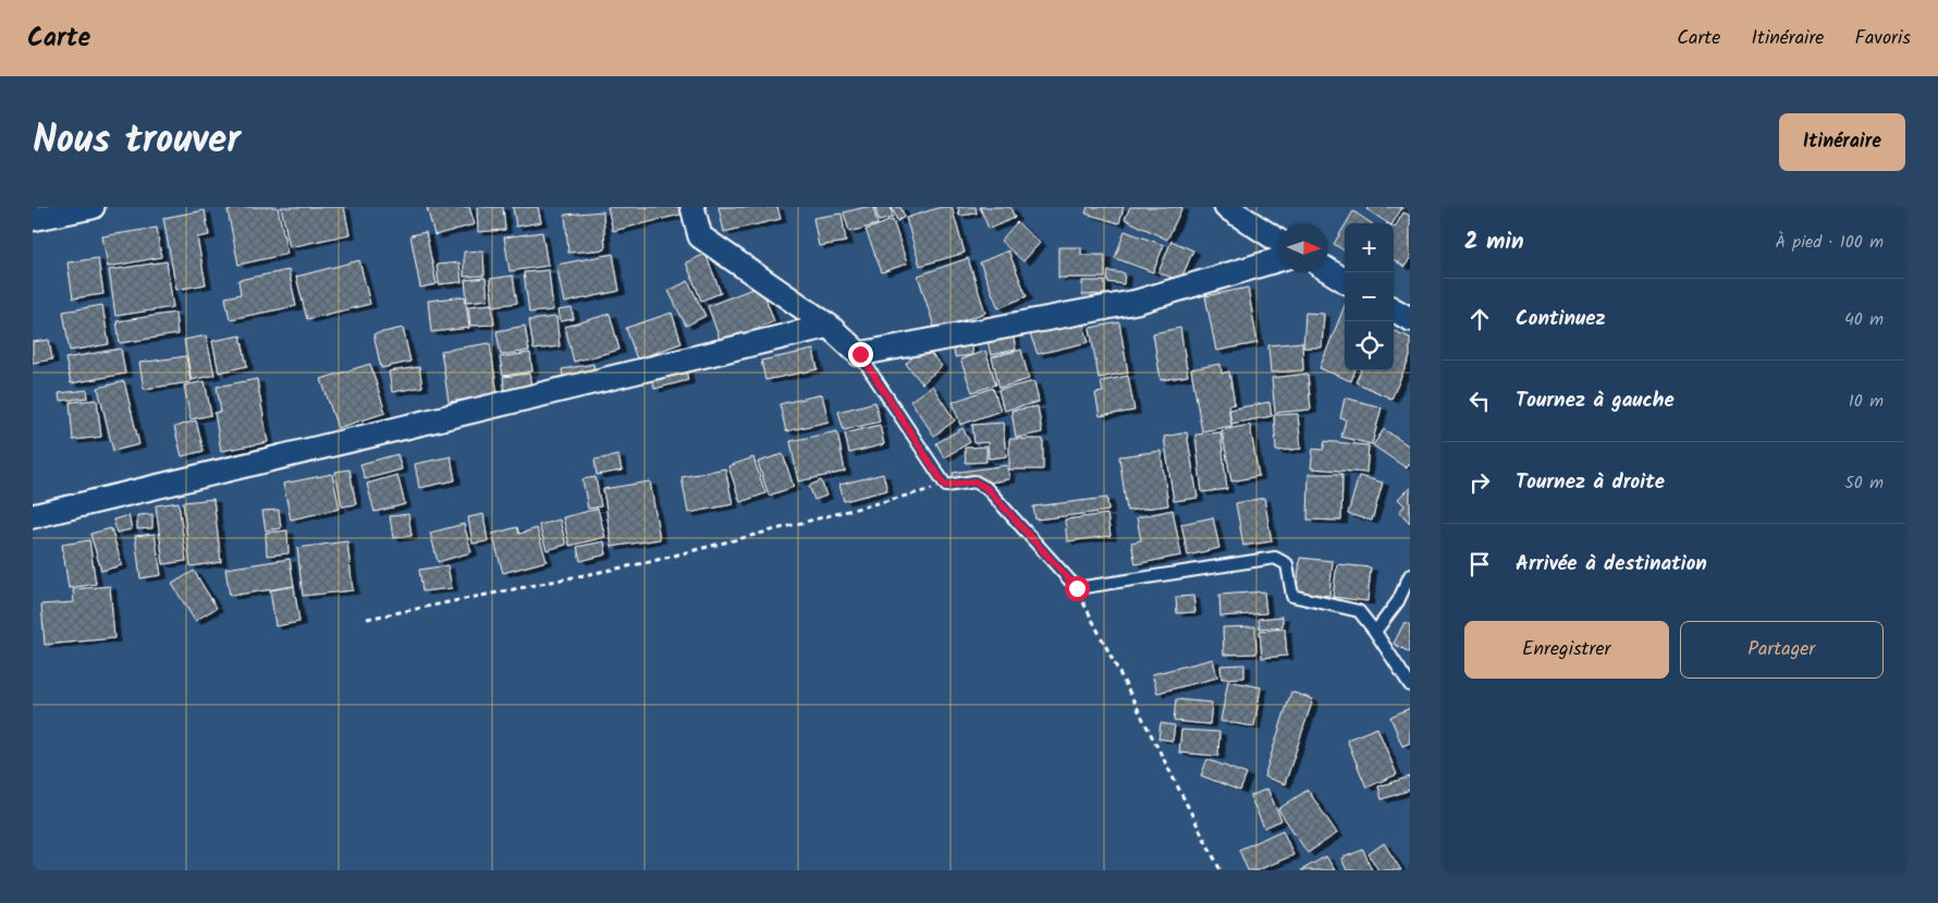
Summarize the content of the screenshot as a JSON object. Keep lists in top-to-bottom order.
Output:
{
  "north": "right",
  "page": {
    "header": "Carte",
    "nav": ["Carte", "Itinéraire", "Favoris"],
    "title": "Nous trouver",
    "buttons": [
      "Itinéraire",
      ["Enregistrer", "Partager"]
    ],
    "heading": ["2 min", "À pied · 100 m"],
    "map_buttons": ["+", "−"],
    "list": [
      ["Continuez", "40 m"],
      ["Tournez à gauche", "10 m"],
      ["Tournez à droite", "50 m"],
      "Arrivée à destination"
    ]
  }
}
